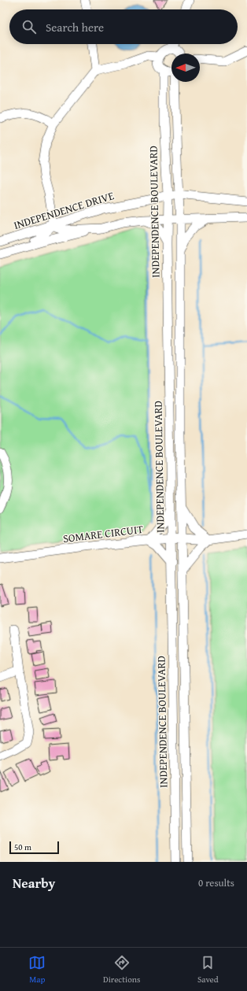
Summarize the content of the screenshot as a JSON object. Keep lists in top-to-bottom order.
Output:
{
  "streets": {
    "street": ["INDEPENDENCE DRIVE", "INDEPENDENCE BOULEVARD", "SOMARE CIRCUIT"]
  },
  "crossings": [
    ["INDEPENDENCE DRIVE", "INDEPENDENCE BOULEVARD"],
    ["INDEPENDENCE BOULEVARD", "SOMARE CIRCUIT"]
  ],
  "scale_bar": "50 m",
  "north": "left",
  "page": {
    "search": "Search here",
    "scale": "50 m",
    "heading": ["Nearby", "0 results"],
    "nav": ["Map", "Directions", "Saved"]
  }
}
